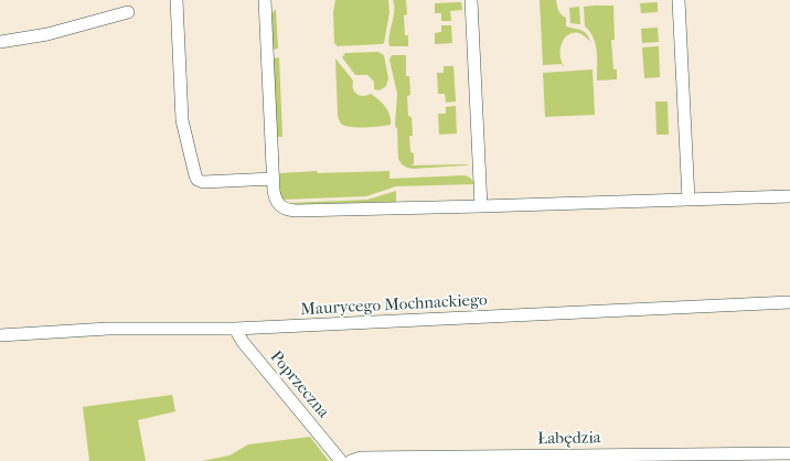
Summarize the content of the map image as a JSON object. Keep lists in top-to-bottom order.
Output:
{
  "streets": {
    "street": ["Maurycego Mochnackiego", "Poprzeczna", "Łabędzia"]
  },
  "crossings": [
    ["Maurycego Mochnackiego", "Poprzeczna"]
  ]
}
